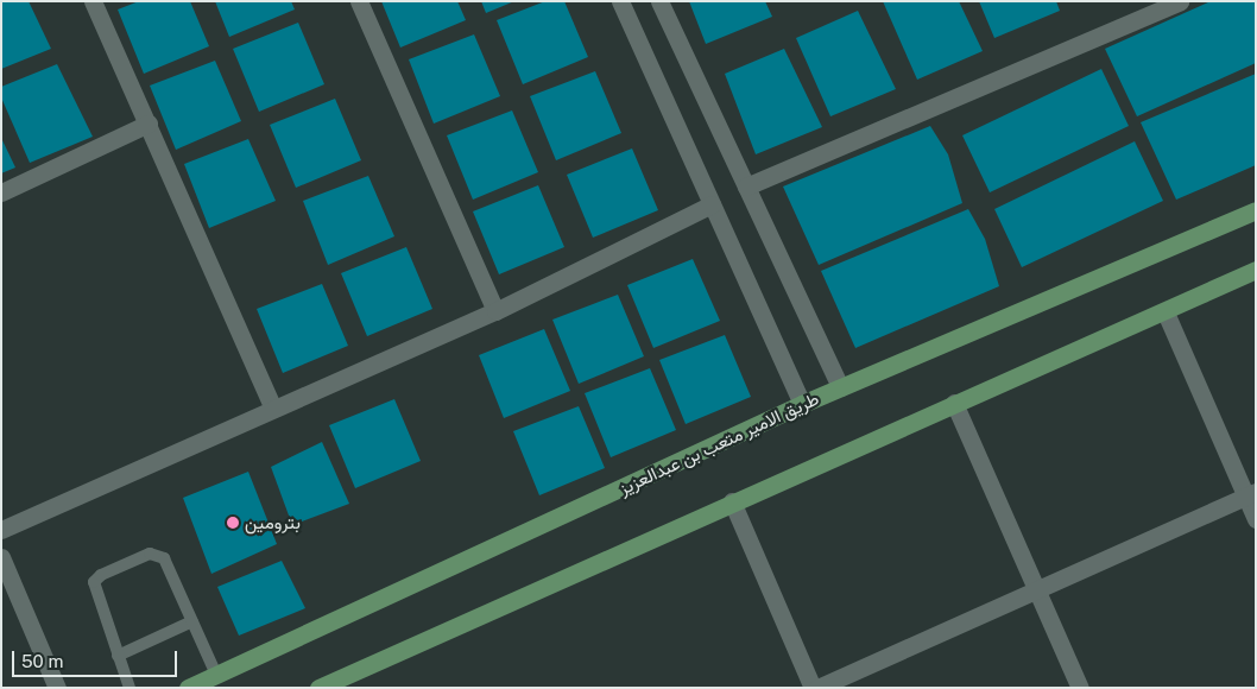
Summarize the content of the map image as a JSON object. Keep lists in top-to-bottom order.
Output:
{
  "streets": {
    "main road": ["طريق الامير متعب بن عبدالعزيز"]
  },
  "places": ["بترومين"],
  "scale_bar": "50 m"
}
